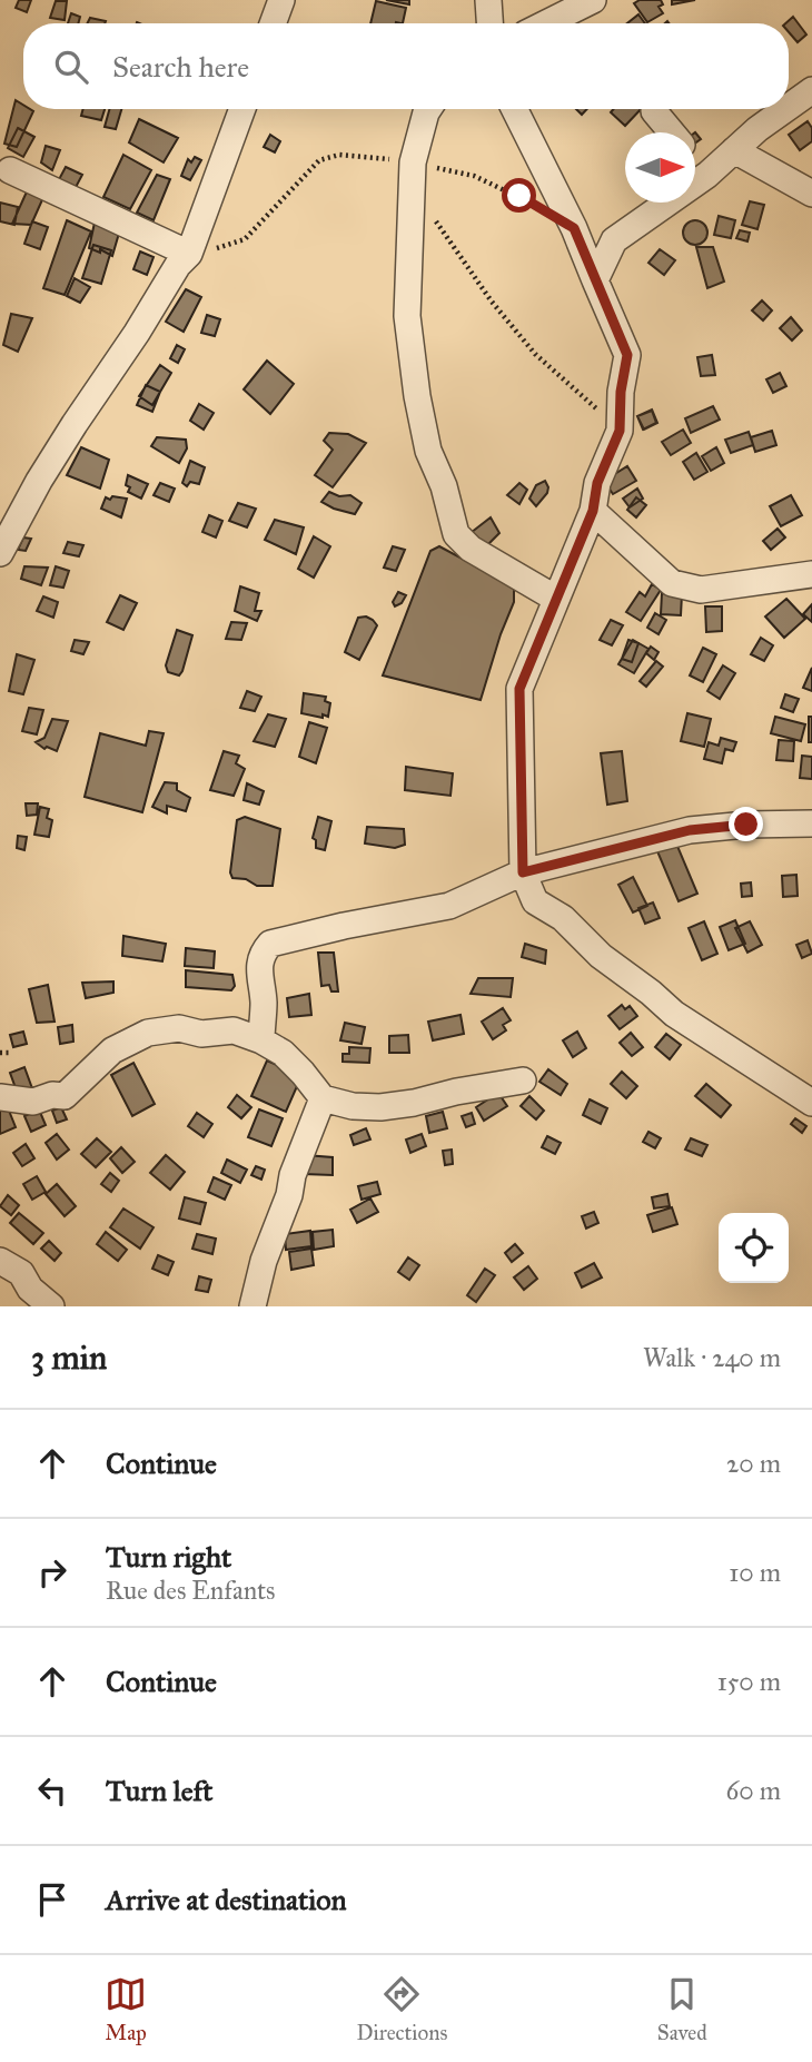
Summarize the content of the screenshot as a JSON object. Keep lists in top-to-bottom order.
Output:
{
  "north": "right",
  "page": {
    "search": "Search here",
    "heading": ["3 min", "Walk · 240 m"],
    "list": [
      ["Continue", "20 m"],
      ["Turn right", "Rue des Enfants", "10 m"],
      ["Continue", "150 m"],
      ["Turn left", "60 m"],
      "Arrive at destination"
    ],
    "nav": ["Map", "Directions", "Saved"]
  }
}
